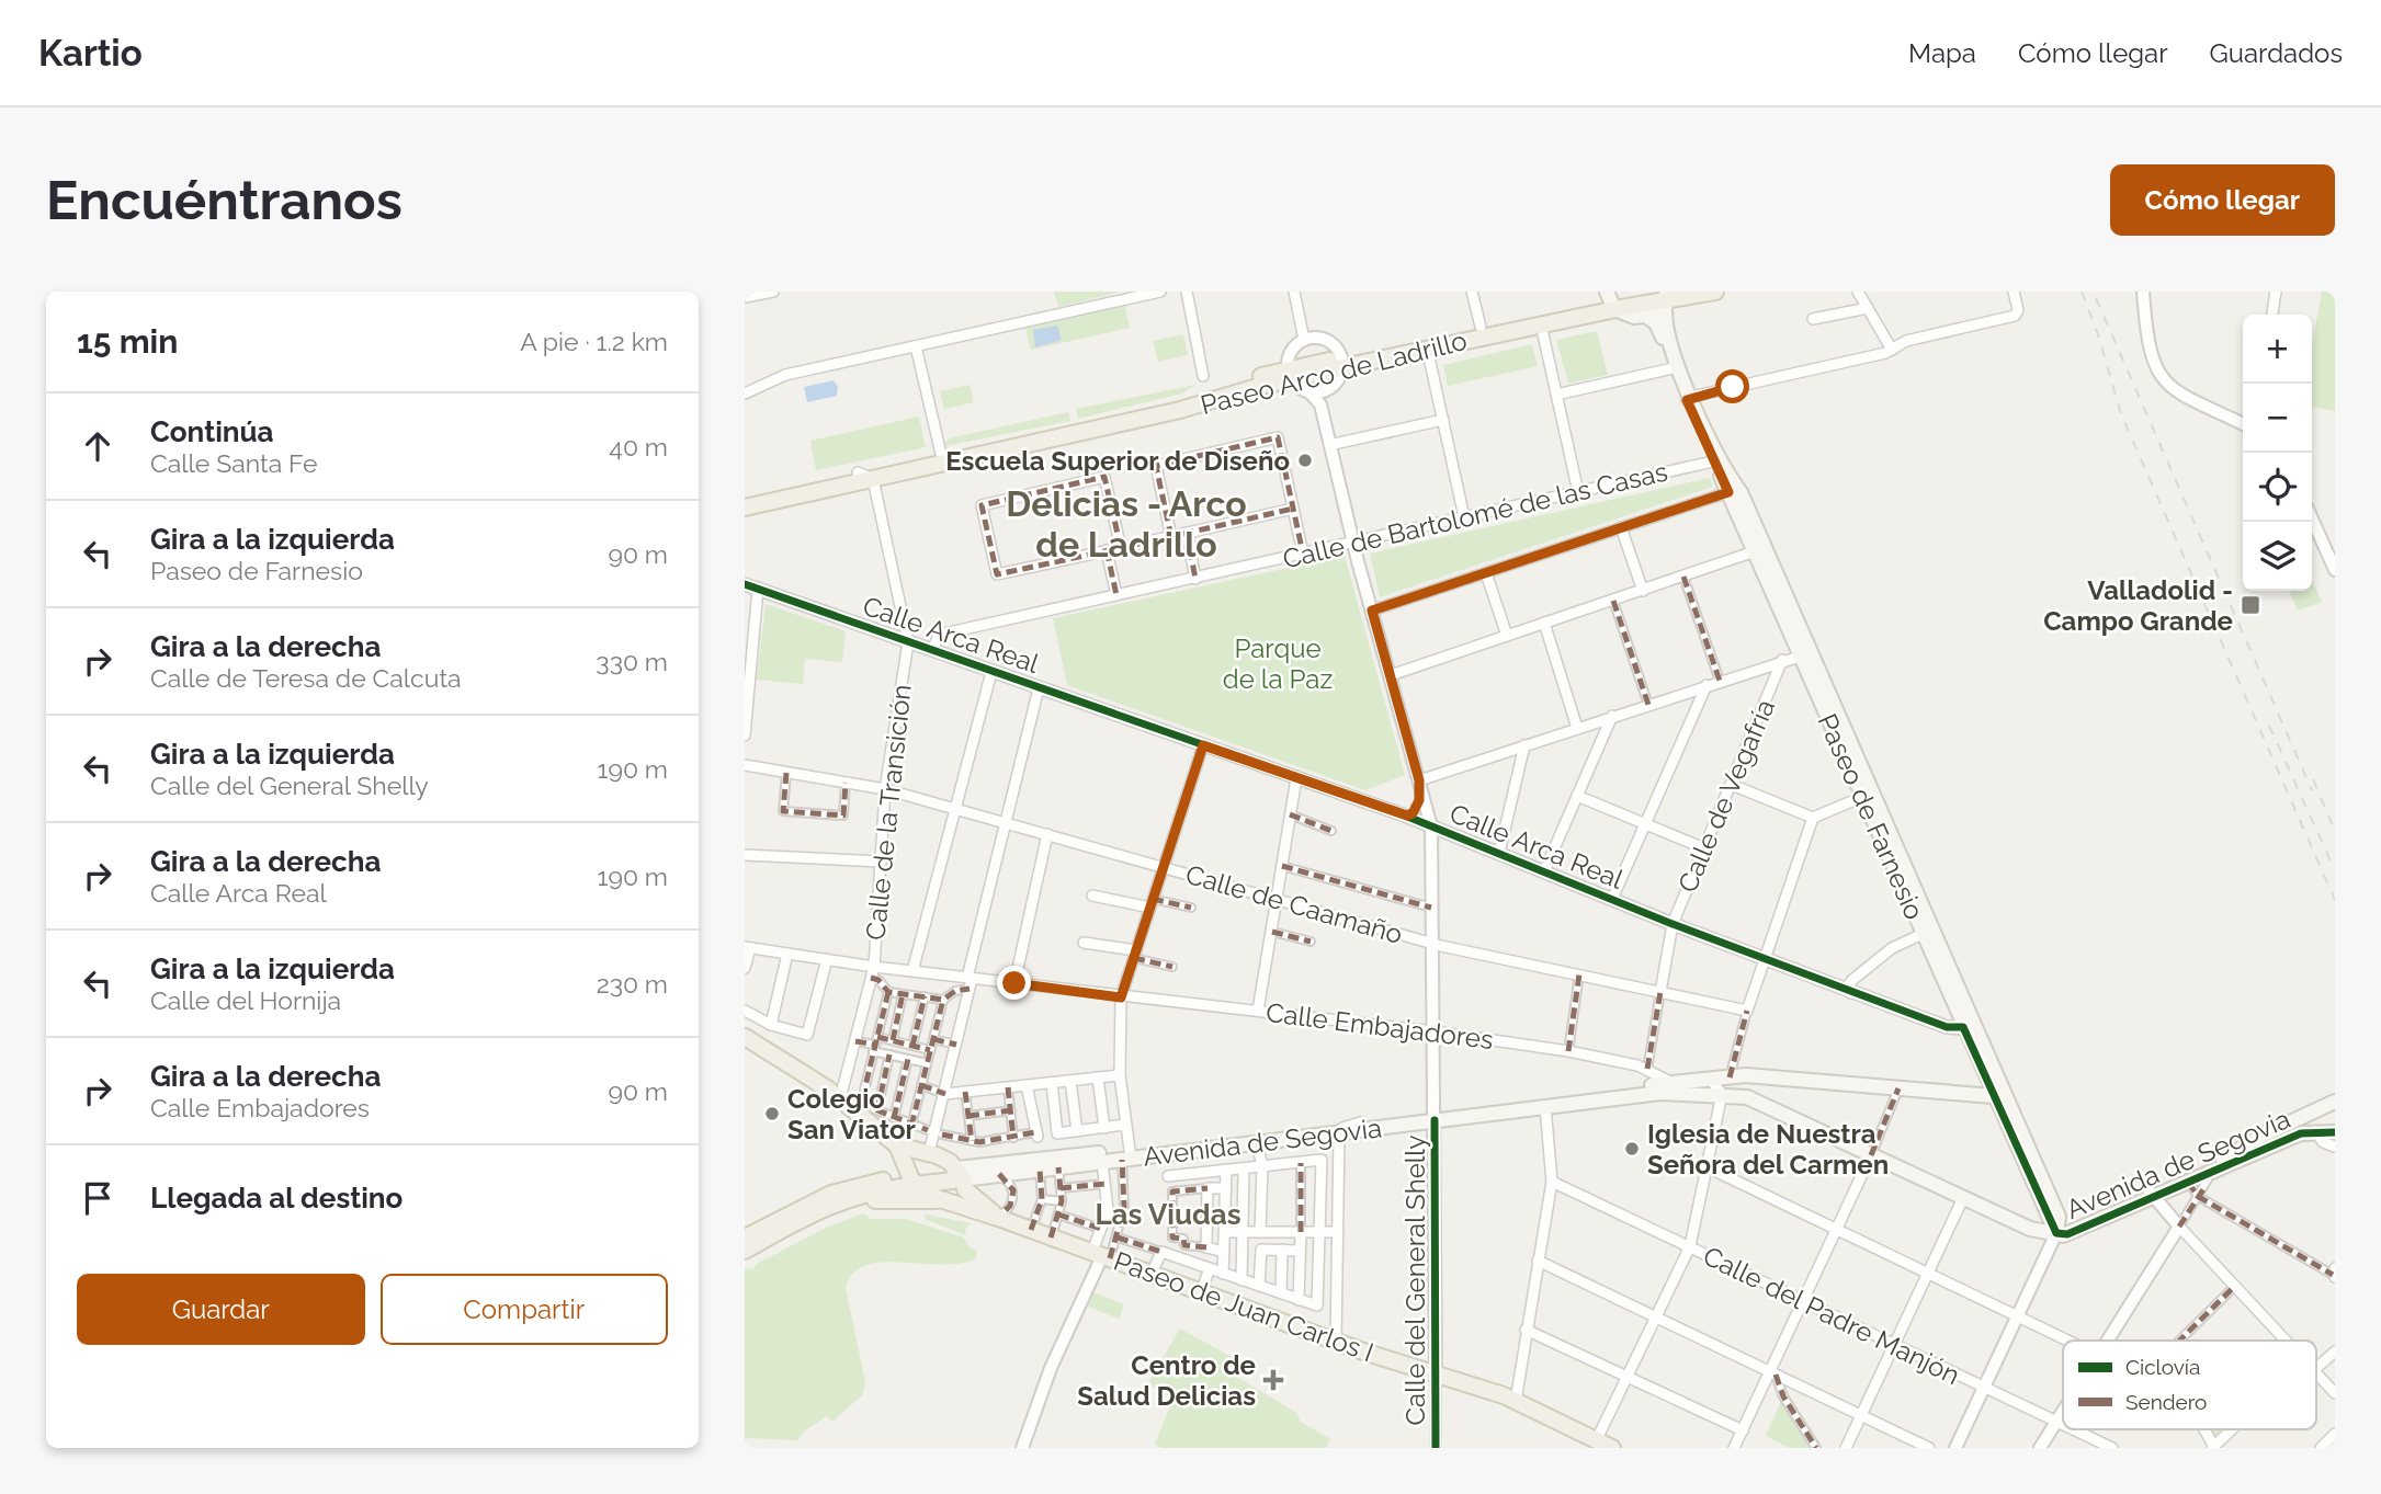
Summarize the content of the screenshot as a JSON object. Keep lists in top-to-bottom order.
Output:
{
  "streets": {
    "main road": [
      "Paseo Arco de Ladrillo",
      "Paseo de Farnesio",
      "Avenida de Segovia",
      "Paseo de Juan Carlos I"
    ],
    "street": [
      "Calle de Bartolomé de las Casas",
      "Calle Arca Real",
      "Calle de Vegafría",
      "Calle de la Transición",
      "Calle de Caamaño",
      "Calle Embajadores",
      "Calle del General Shelly",
      "Calle del Padre Manjón"
    ]
  },
  "crossings": [
    ["Paseo Arco de Ladrillo", "Calle de la Transición"],
    ["Paseo Arco de Ladrillo", "Paseo de Farnesio"],
    ["Calle de Bartolomé de las Casas", "Calle Arca Real"],
    ["Calle de Bartolomé de las Casas", "Paseo de Farnesio"],
    ["Calle de Bartolomé de las Casas", "Calle del General Shelly"],
    ["Calle Arca Real", "Calle de Vegafría"],
    ["Calle Arca Real", "Calle de la Transición"],
    ["Calle Arca Real", "Paseo de Farnesio"],
    ["Calle Arca Real", "Calle del General Shelly"],
    ["Calle de Vegafría", "Calle de Caamaño"],
    ["Calle de Vegafría", "Calle Embajadores"],
    ["Calle de la Transición", "Calle de Caamaño"],
    ["Calle de la Transición", "Calle Embajadores"],
    ["Calle de la Transición", "Paseo de Juan Carlos I"],
    ["Paseo de Farnesio", "Avenida de Segovia"],
    ["Calle de Caamaño", "Calle del General Shelly"],
    ["Calle Embajadores", "Avenida de Segovia"],
    ["Calle Embajadores", "Calle del General Shelly"],
    ["Avenida de Segovia", "Calle del General Shelly"],
    ["Avenida de Segovia", "Paseo de Juan Carlos I"],
    ["Calle del General Shelly", "Paseo de Juan Carlos I"]
  ],
  "districts": ["Delicias - Arco de Ladrillo", "Las Viudas"],
  "parks": ["Parque de la Paz"],
  "places": {
    "other": ["Escuela Superior de Diseño", "Colegio San Viator", "Iglesia de Nuestra Señora del Carmen"],
    "transit": ["Valladolid - Campo Grande"],
    "health": ["Centro de Salud Delicias"]
  },
  "legend": ["Ciclovía", "Sendero"],
  "page": {
    "header": "Kartio",
    "nav": ["Mapa", "Cómo llegar", "Guardados"],
    "buttons": [
      "Cómo llegar",
      ["Guardar", "Compartir"]
    ],
    "title": "Encuéntranos",
    "heading": ["15 min", "A pie · 1.2 km"],
    "map_buttons": ["+", "−"],
    "list": [
      ["Continúa", "Calle Santa Fe", "40 m"],
      ["Gira a la izquierda", "Paseo de Farnesio", "90 m"],
      ["Gira a la derecha", "Calle de Teresa de Calcuta", "330 m"],
      ["Gira a la izquierda", "Calle del General Shelly", "190 m"],
      ["Gira a la derecha", "Calle Arca Real", "190 m"],
      ["Gira a la izquierda", "Calle del Hornija", "230 m"],
      ["Gira a la derecha", "Calle Embajadores", "90 m"],
      "Llegada al destino"
    ]
  }
}
